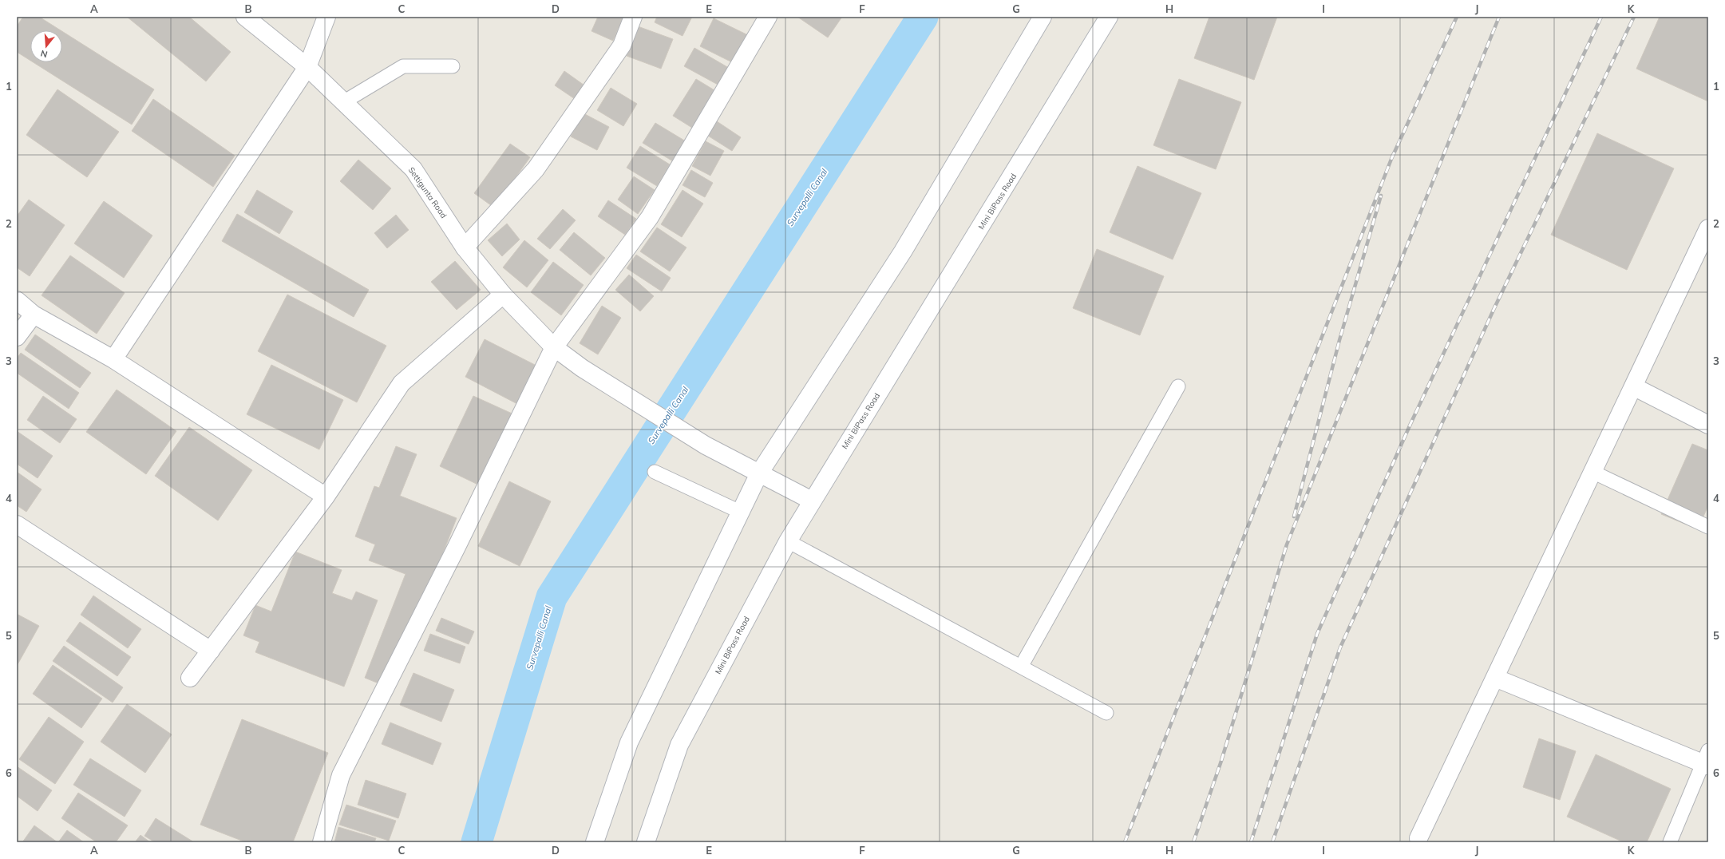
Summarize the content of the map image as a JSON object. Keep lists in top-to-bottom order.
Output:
{
  "streets": {
    "street": ["Settigunta Road", "Mini BiPass Road"]
  },
  "crossings": [
    ["Settigunta Road", "Mini BiPass Road"]
  ],
  "water": ["Survepalli Canal"],
  "north": "bottom",
  "grid": {
    "columns": [
      "A",
      "B",
      "C",
      "D",
      "E",
      "F",
      "G",
      "H",
      "I",
      "J",
      "K"
    ],
    "rows": [
      "1",
      "2",
      "3",
      "4",
      "5",
      "6"
    ]
  }
}
